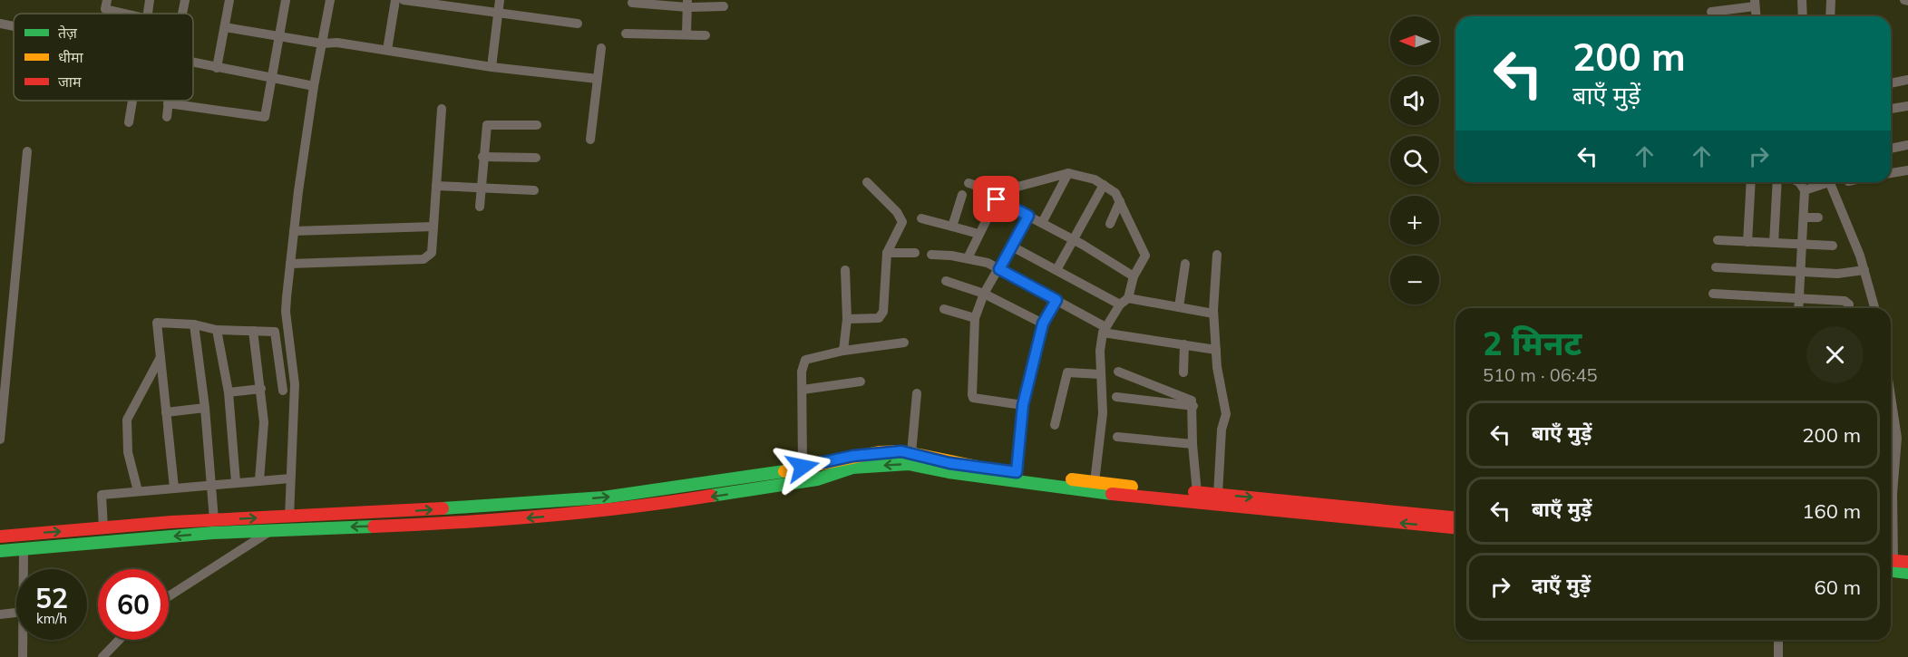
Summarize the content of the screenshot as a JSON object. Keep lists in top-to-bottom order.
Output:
{
  "legend": ["तेज़", "धीमा", "जाम"],
  "north": "left",
  "page": {
    "map_buttons": ["+", "−"],
    "turn": ["200 m", "बाएँ मुड़ें"],
    "heading": ["2 मिनट", "510 m · 06:45"],
    "list": [
      {
        "name": "बाएँ मुड़ें",
        "value": "200 m"
      },
      {
        "name": "बाएँ मुड़ें",
        "value": "160 m"
      },
      {
        "name": "दाएँ मुड़ें",
        "value": "60 m"
      }
    ],
    "speed": "52 km/h",
    "limit": "60"
  }
}
